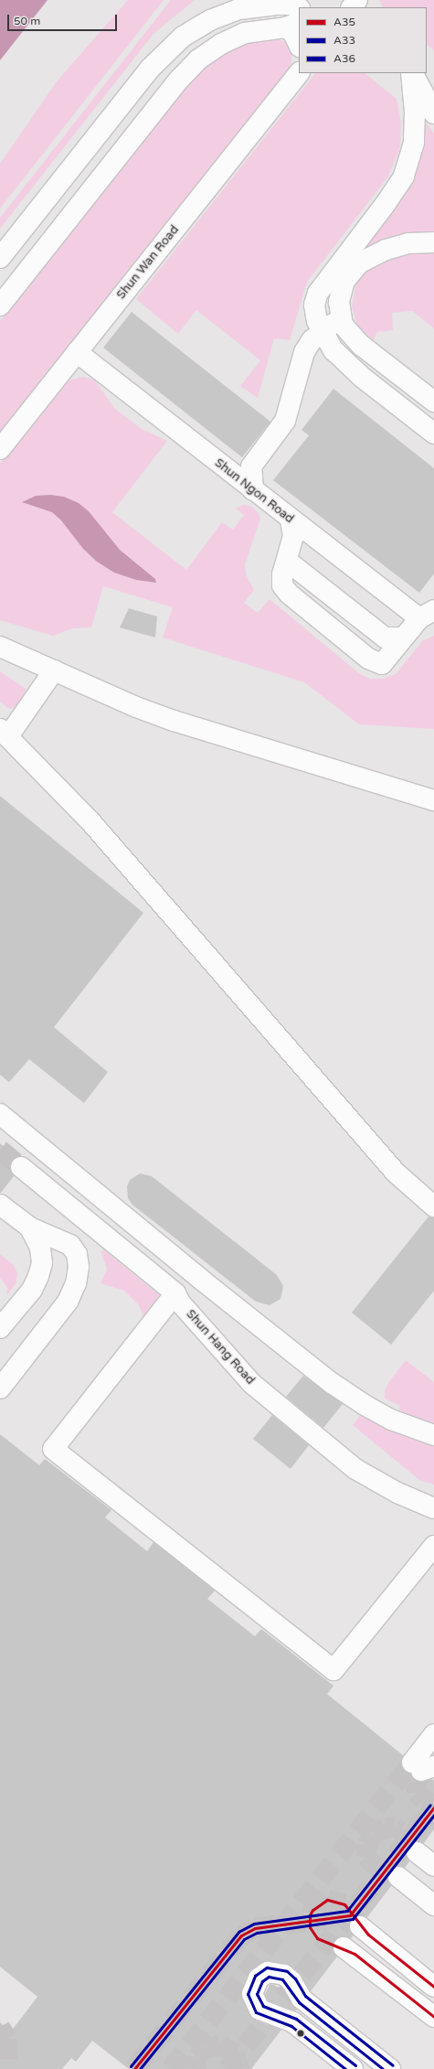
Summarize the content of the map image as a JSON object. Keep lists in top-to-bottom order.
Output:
{
  "streets": {
    "main road": ["Shun Wan Road", "Shun Ngon Road", "Shun Hang Road"]
  },
  "crossings": [
    ["Shun Wan Road", "Shun Ngon Road"]
  ],
  "lines": ["transit line A36", "transit line A35", "transit line A33"],
  "legend": ["A35", "A33", "A36"],
  "scale_bar": "50 m"
}
